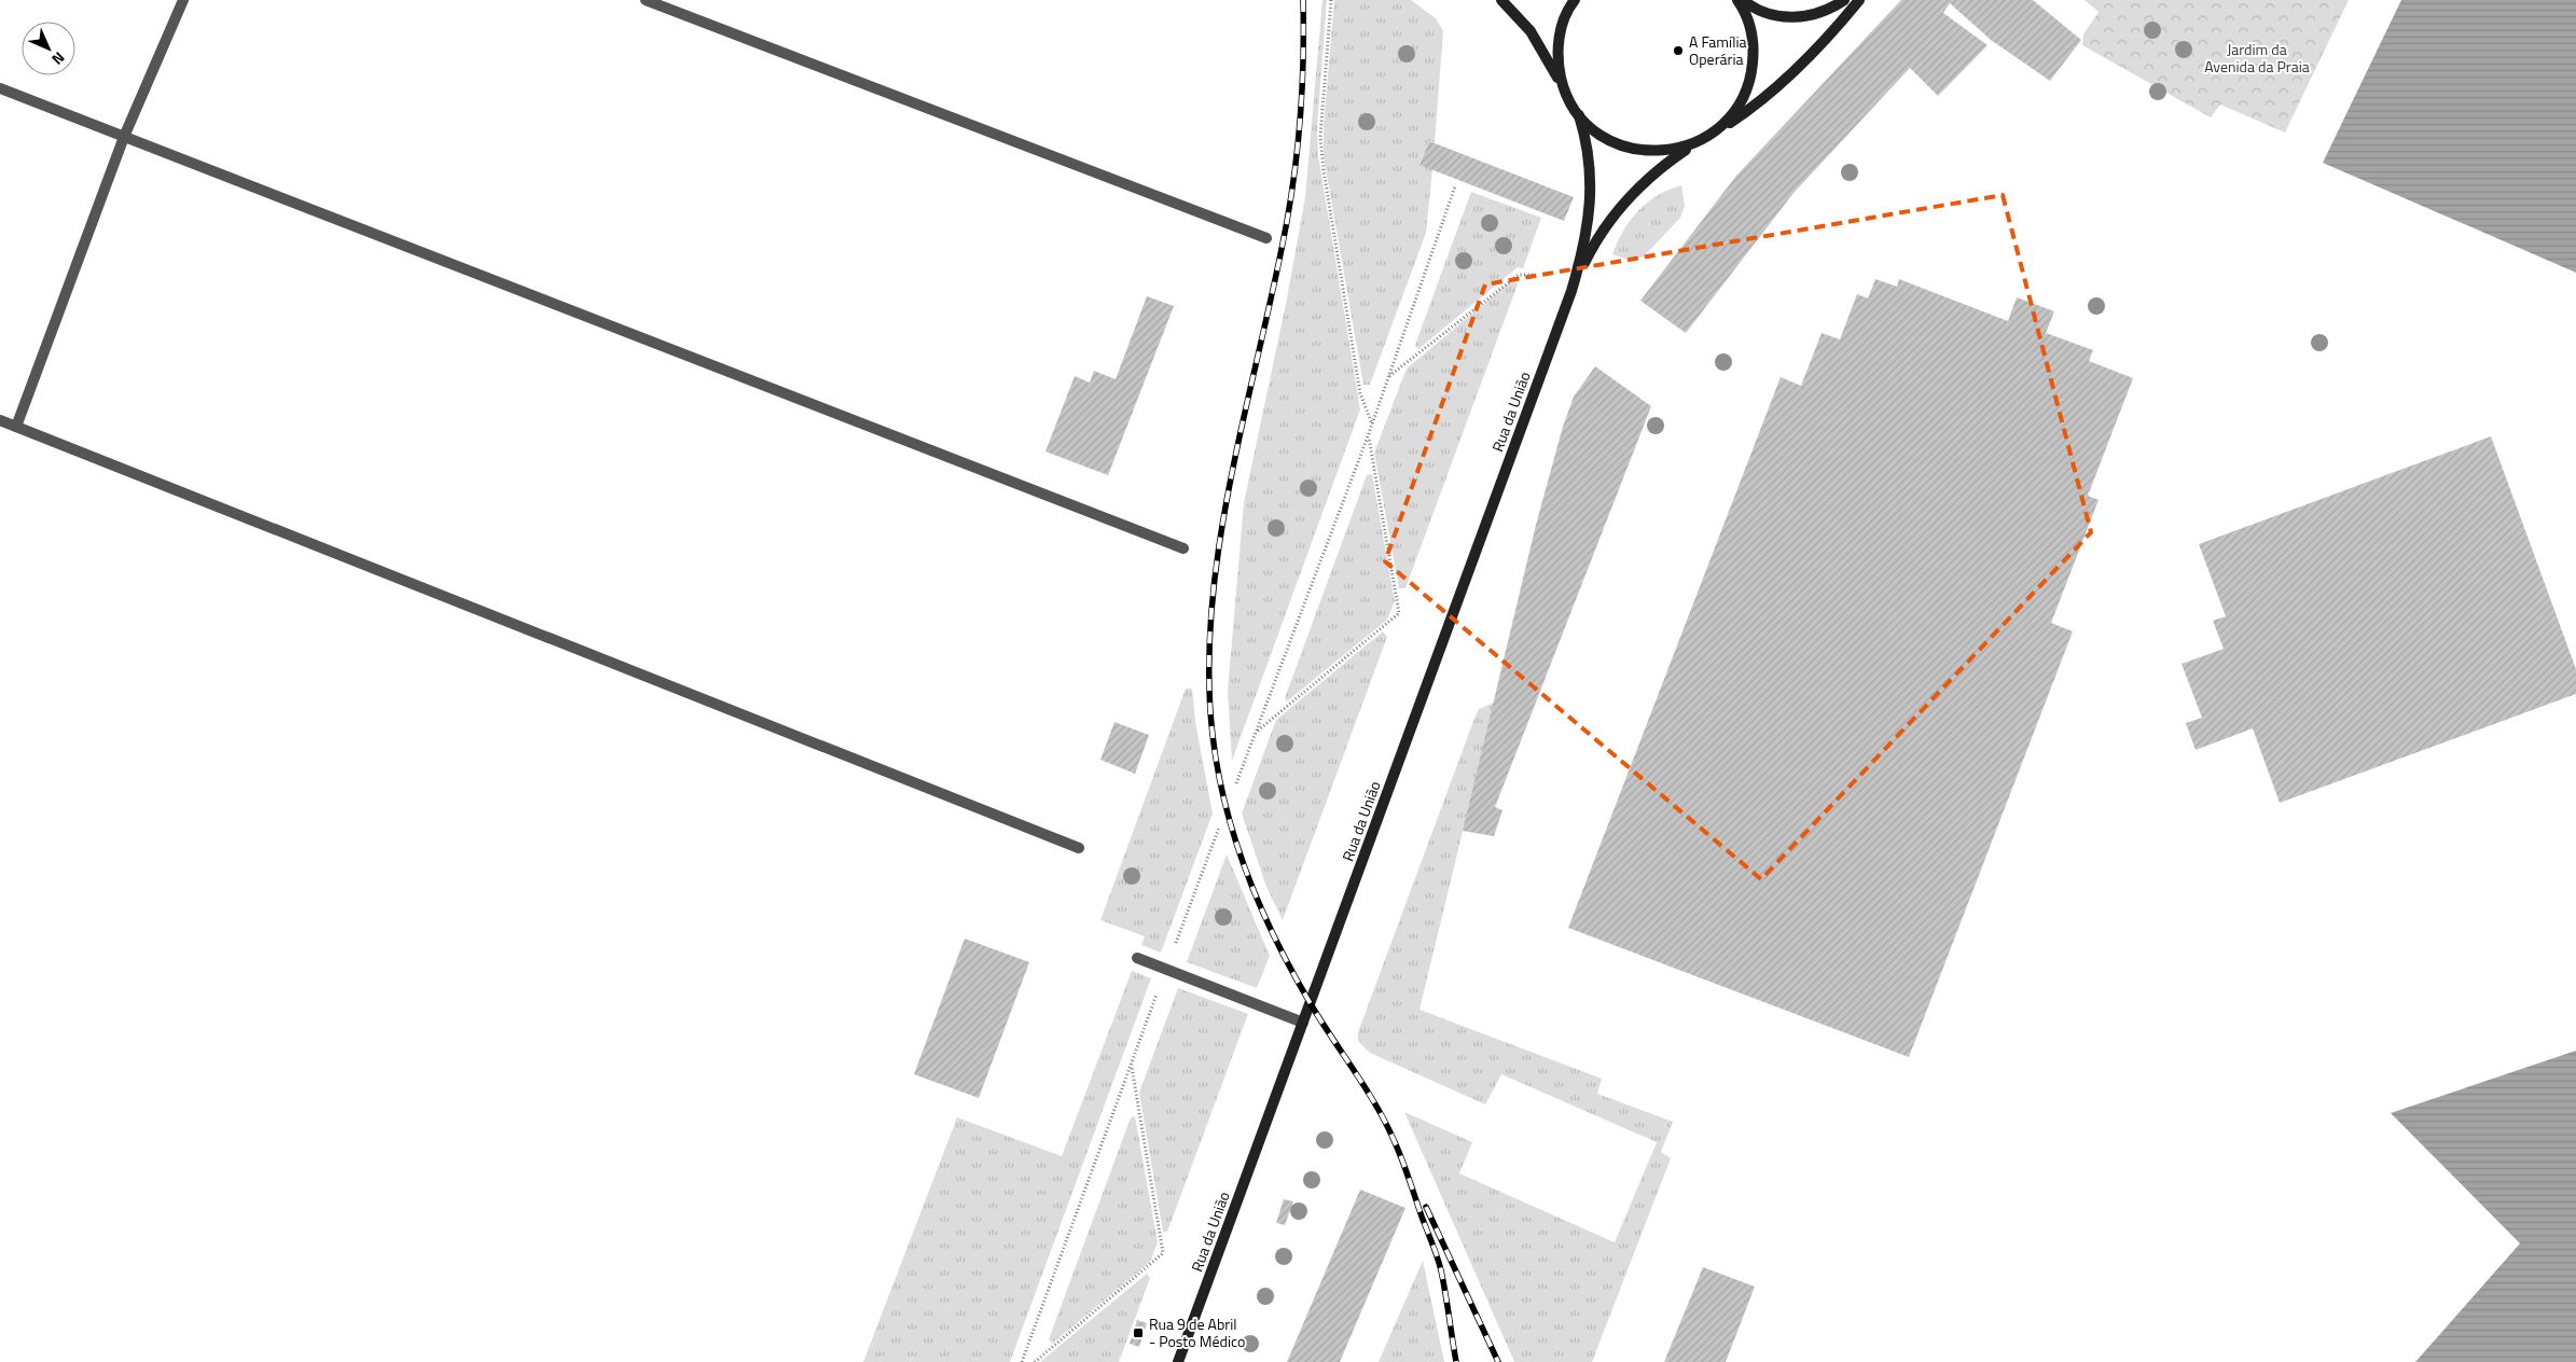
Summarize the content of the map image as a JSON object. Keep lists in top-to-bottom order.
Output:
{
  "streets": {
    "street": ["Rua da União"]
  },
  "parks": ["Jardim da Avenida da Praia"],
  "places": {
    "other": ["A Família Operária"],
    "transit": ["Rua 9 de Abril - Posto Médico"]
  },
  "north": "bottom right"
}
